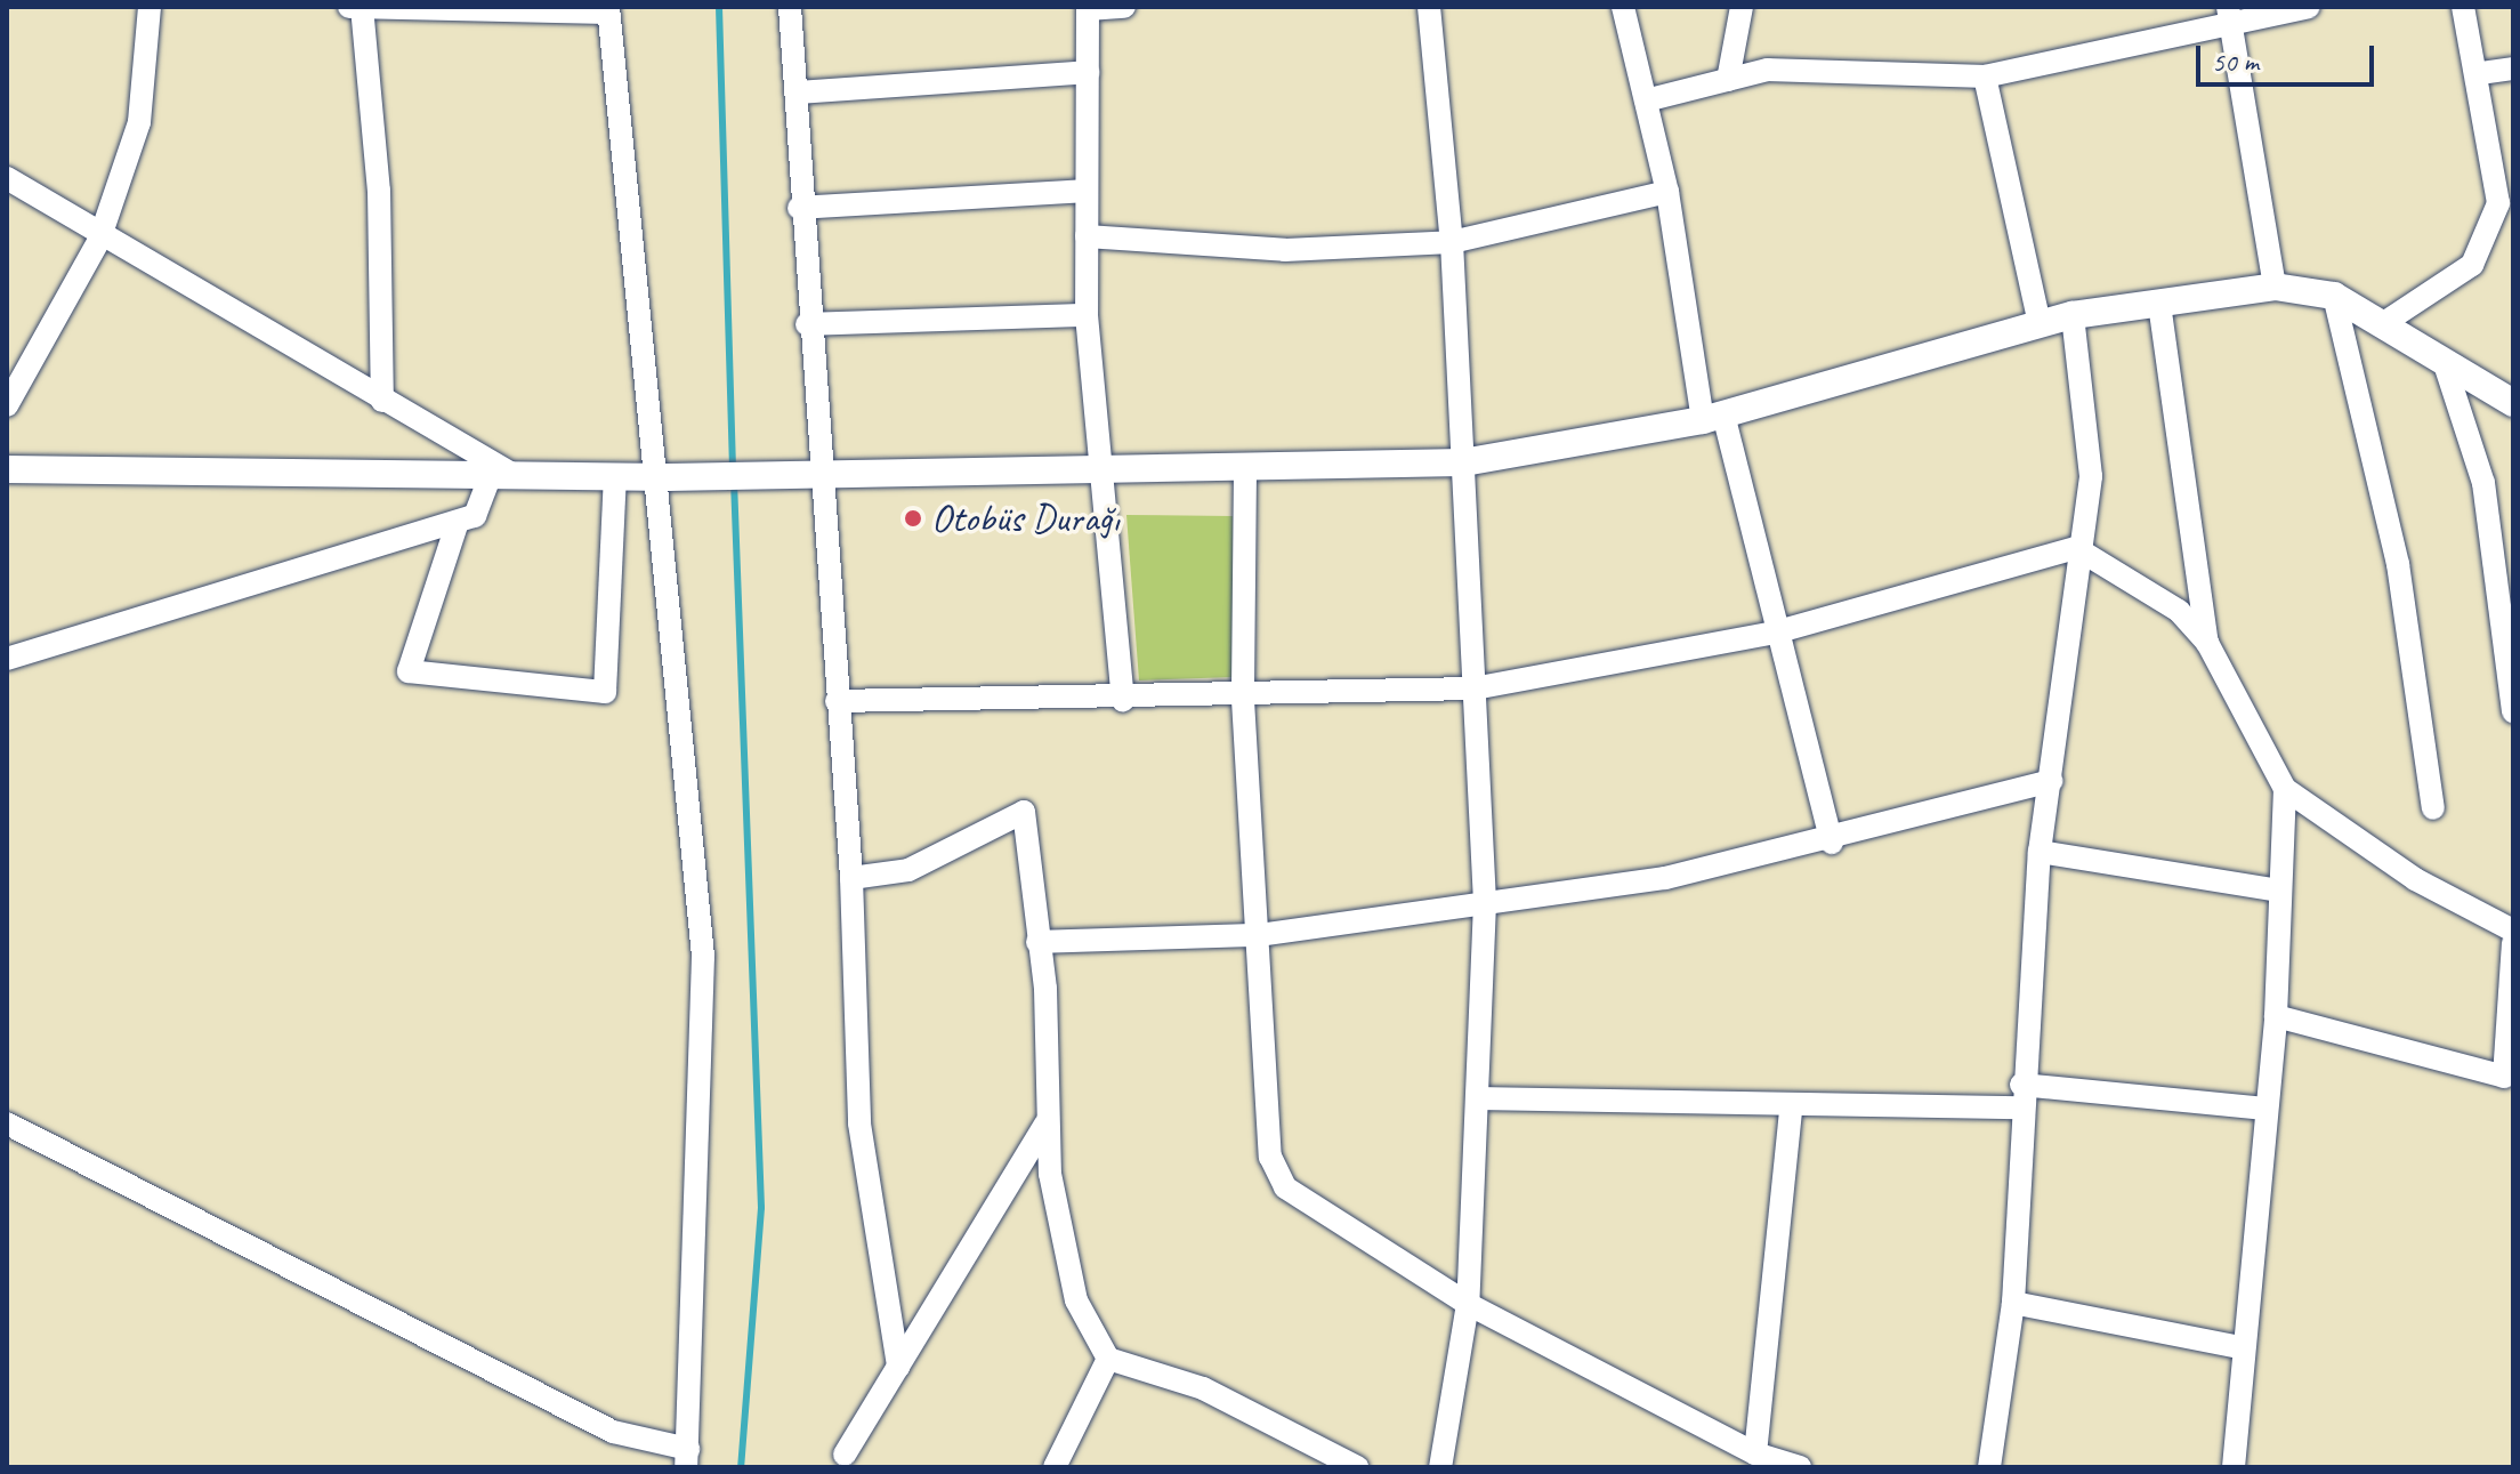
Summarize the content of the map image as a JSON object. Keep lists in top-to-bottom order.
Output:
{
  "places": ["Otobüs Durağı"],
  "scale_bar": "50 m"
}
